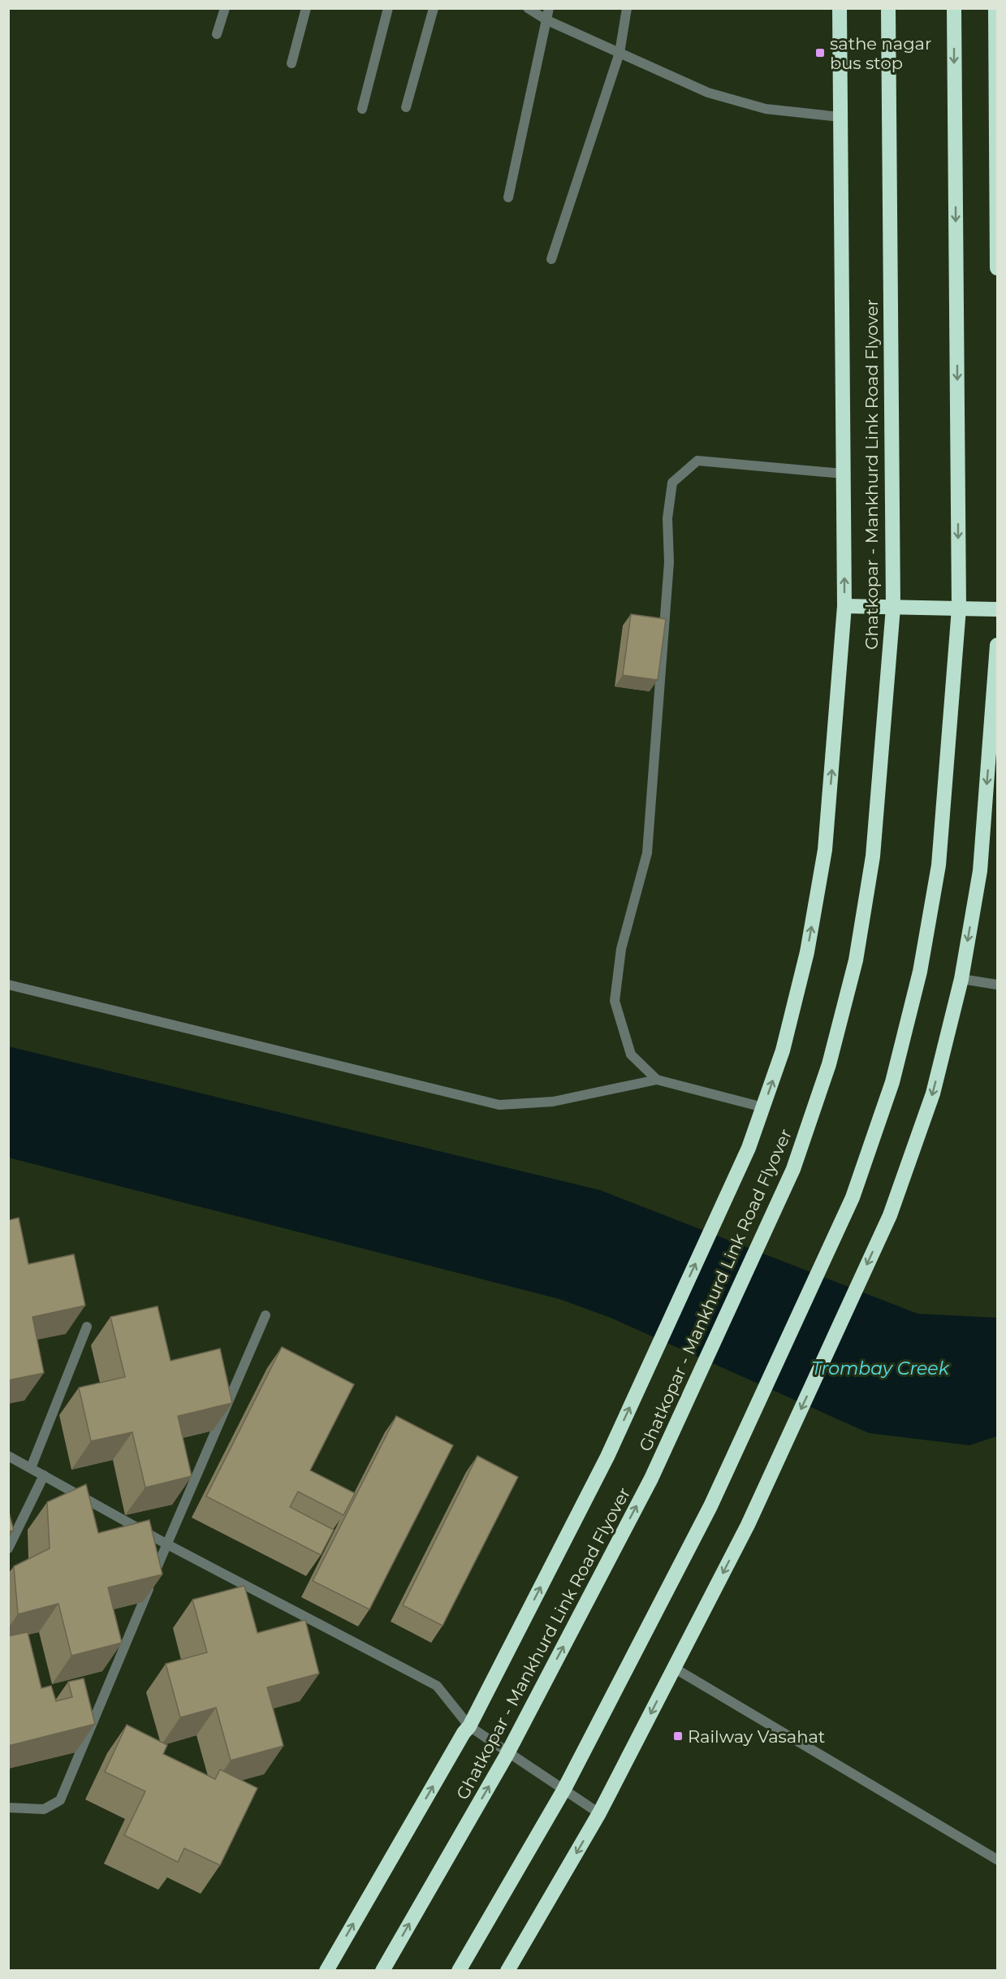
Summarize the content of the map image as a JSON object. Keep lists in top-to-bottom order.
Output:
{
  "streets": {
    "highway": ["Ghatkopar - Mankhurd Link Road Flyover"]
  },
  "water": ["Trombay Creek"],
  "places": {
    "transit": ["sathe nagar bus stop", "Railway Vasahat"]
  }
}
